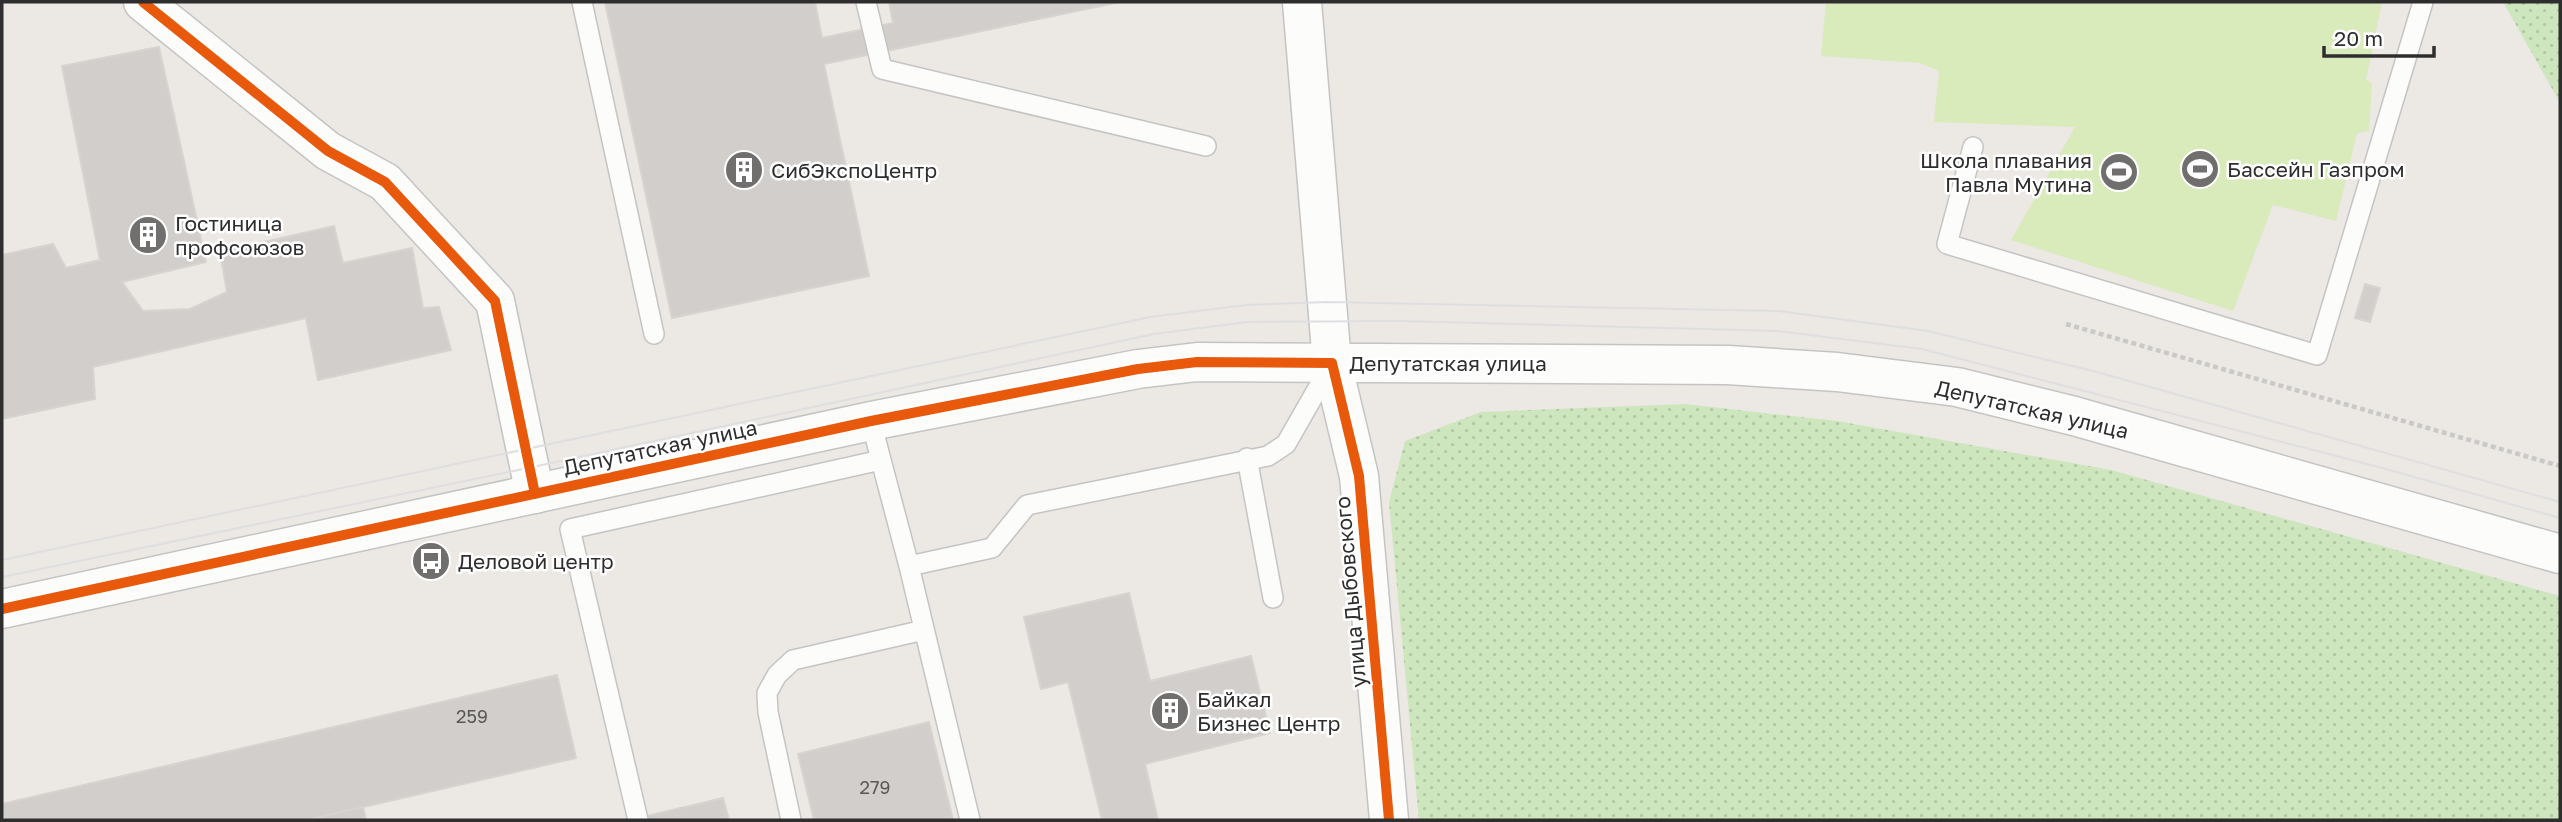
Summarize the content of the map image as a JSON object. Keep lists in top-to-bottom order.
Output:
{
  "streets": {
    "street": ["Депутатская улица", "улица Дыбовского"]
  },
  "crossings": [
    ["Депутатская улица", "улица Дыбовского"]
  ],
  "places": {
    "sports": ["Бассейн Газпром", "Школа плавания Павла Мутина"],
    "building": ["СибЭкспоЦентр", "Гостиница профсоюзов", "Байкал Бизнес Центр"],
    "bus stop": ["Деловой центр"]
  },
  "house_numbers": ["259", "279"],
  "scale_bar": "20 m"
}
